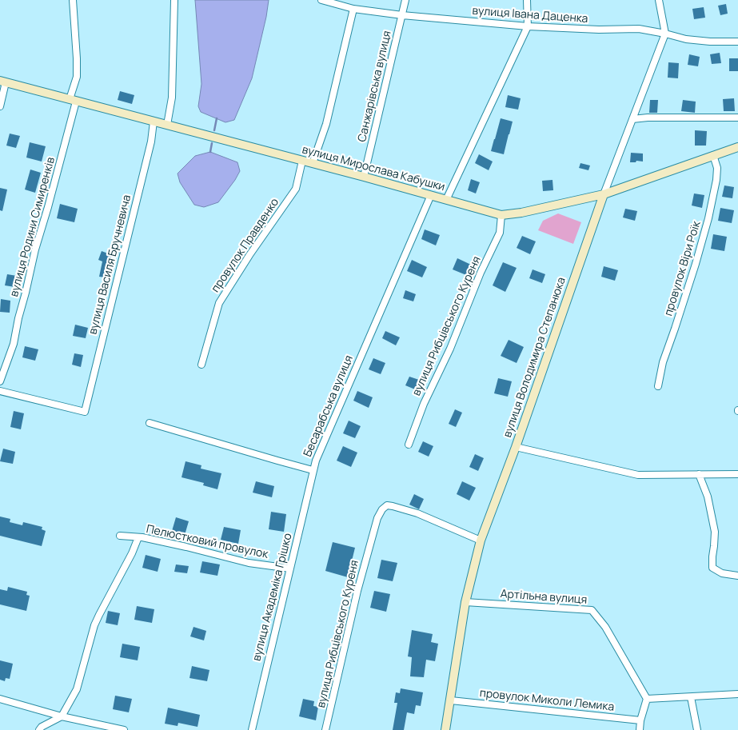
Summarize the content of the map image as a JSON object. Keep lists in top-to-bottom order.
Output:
{
  "streets": {
    "street": [
      "вулиця Івана Даценка",
      "Санжарівська вулиця",
      "вулиця Мирослава Кабушки",
      "вулиця Родини Симиренків",
      "провулок Правденко",
      "вулиця Василя Бручневича",
      "провулок Віри Роїк",
      "вулиця Рибцівського Куреня",
      "вулиця Володимира Степанюка",
      "Бесарабська вулиця",
      "Пелюстковий провулок",
      "вулиця Академіка Грішко",
      "Артільна вулиця",
      "провулок Миколи Лемика"
    ]
  },
  "crossings": [
    ["вулиця Івана Даценка", "Санжарівська вулиця"],
    ["вулиця Івана Даценка", "вулиця Володимира Степанюка"],
    ["Санжарівська вулиця", "вулиця Мирослава Кабушки"],
    ["вулиця Мирослава Кабушки", "вулиця Родини Симиренків"],
    ["вулиця Мирослава Кабушки", "провулок Правденко"],
    ["вулиця Мирослава Кабушки", "вулиця Василя Бручневича"],
    ["вулиця Мирослава Кабушки", "провулок Віри Роїк"],
    ["вулиця Мирослава Кабушки", "вулиця Рибцівського Куреня"],
    ["вулиця Мирослава Кабушки", "вулиця Володимира Степанюка"],
    ["вулиця Мирослава Кабушки", "Бесарабська вулиця"],
    ["вулиця Рибцівського Куреня", "вулиця Володимира Степанюка"],
    ["вулиця Володимира Степанюка", "Артільна вулиця"],
    ["вулиця Володимира Степанюка", "провулок Миколи Лемика"],
    ["Бесарабська вулиця", "вулиця Академіка Грішко"],
    ["Пелюстковий провулок", "вулиця Академіка Грішко"]
  ]
}
